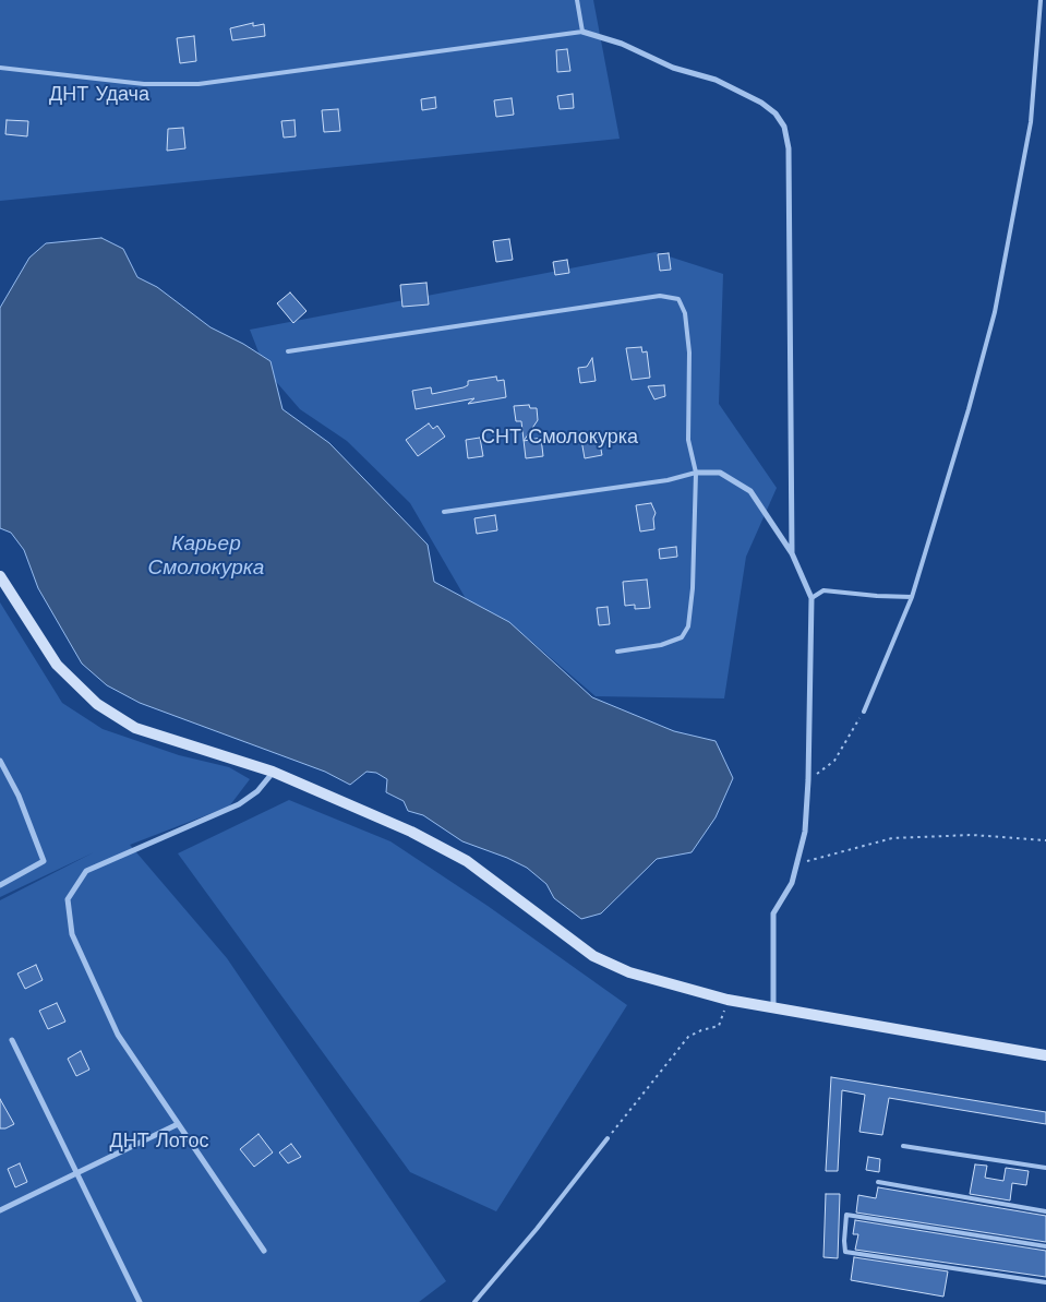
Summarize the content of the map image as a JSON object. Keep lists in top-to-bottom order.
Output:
{
  "water": ["Карьер Смолокурка"],
  "parks": ["ДНТ Удача", "СНТ Смолокурка", "ДНТ Лотос"]
}
